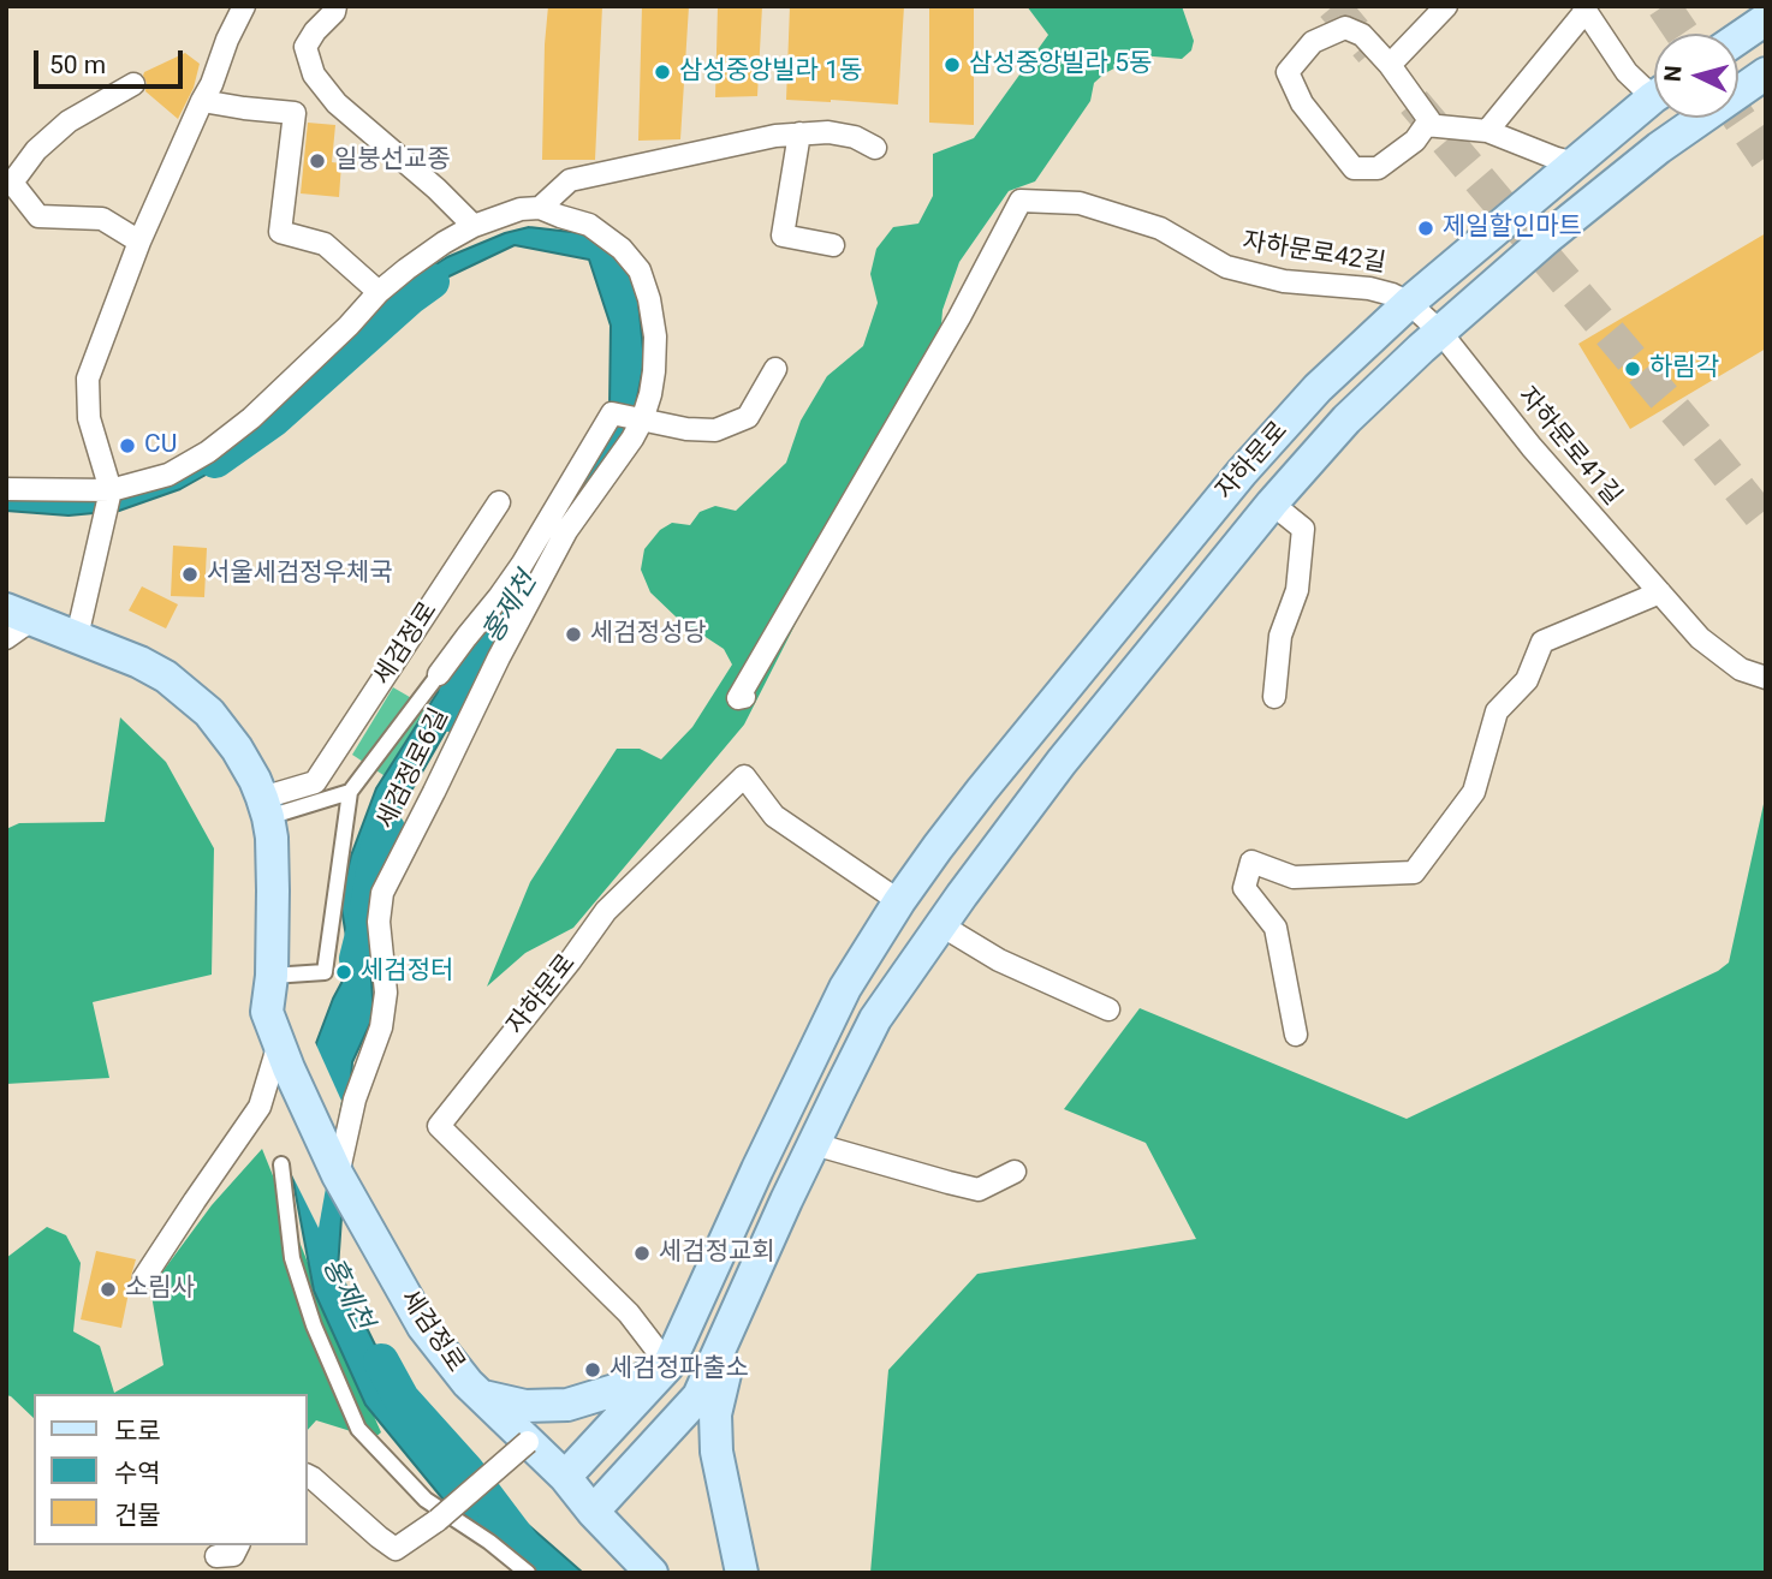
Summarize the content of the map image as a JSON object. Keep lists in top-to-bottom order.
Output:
{
  "streets": {
    "main road": ["자하문로", "세검정로"],
    "street": ["자하문로42길", "자하문로41길", "세검정로6길"]
  },
  "crossings": [
    ["자하문로42길", "자하문로41길"],
    ["자하문로42길", "자하문로"],
    ["자하문로41길", "자하문로"],
    ["자하문로", "세검정로"],
    ["세검정로", "세검정로6길"]
  ],
  "water": ["홍제천"],
  "places": [
    "삼성중앙빌라 5동",
    "삼성중앙빌라 1동",
    "일붕선교종",
    "제일할인마트",
    "하림각",
    "CU",
    "서울세검정우체국",
    "세검정성당",
    "세검정터",
    "세검정교회",
    "소림사",
    "세검정파출소"
  ],
  "legend": ["도로", "수역", "건물"],
  "scale_bar": "50 m",
  "north": "left"
}
